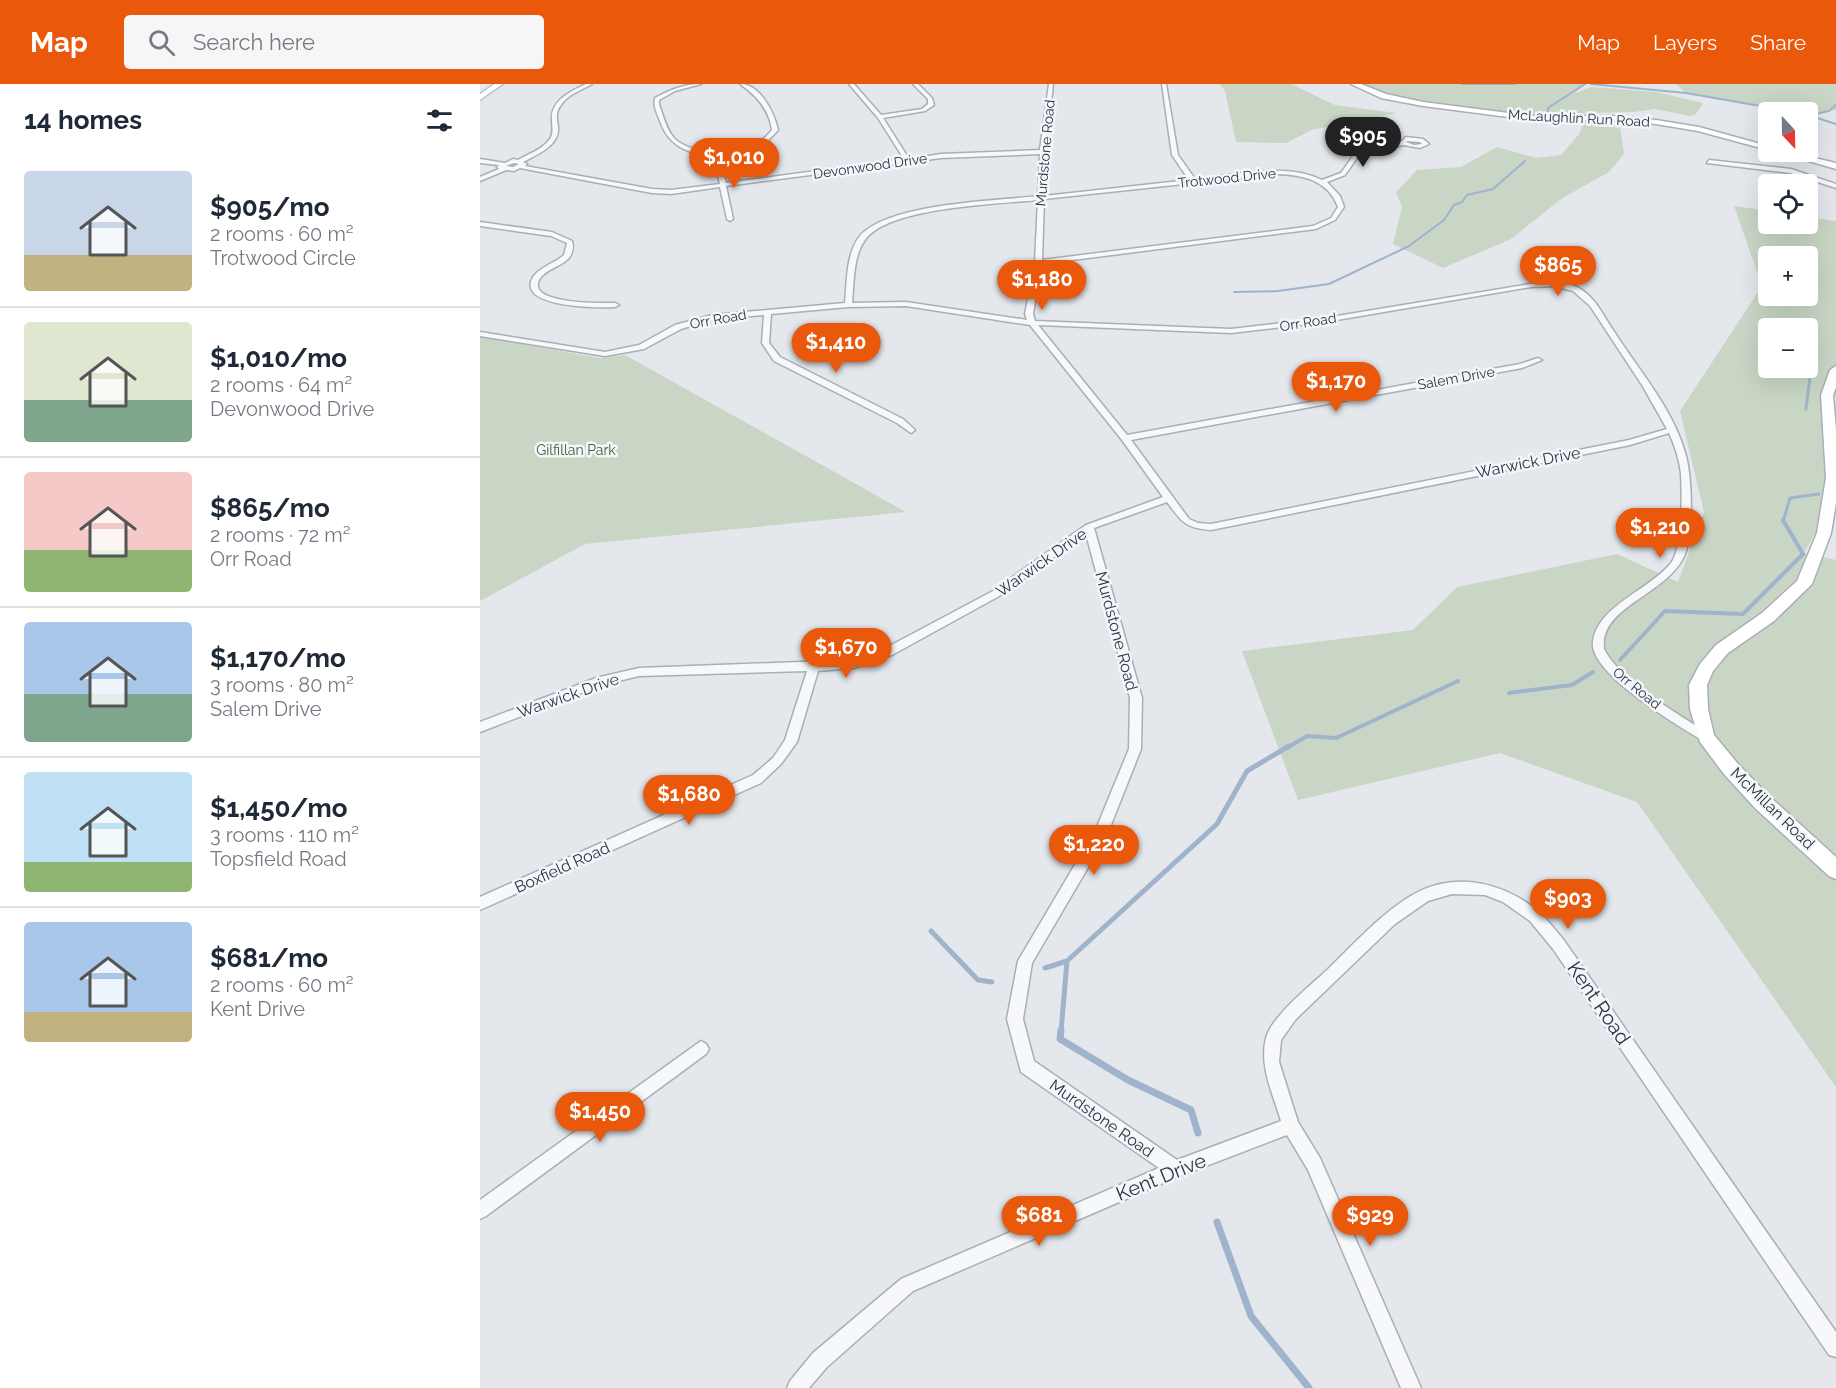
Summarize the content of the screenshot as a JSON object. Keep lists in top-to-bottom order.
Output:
{
  "streets": {
    "main road": ["McLaughlin Run Road", "McMillan Road"],
    "street": [
      "Murdstone Road",
      "Devonwood Drive",
      "Trotwood Drive",
      "Orr Road",
      "Salem Drive",
      "Warwick Drive",
      "Boxfield Road",
      "Kent Road",
      "Kent Drive"
    ]
  },
  "crossings": [
    ["Murdstone Road", "Devonwood Drive"],
    ["Murdstone Road", "Trotwood Drive"],
    ["Murdstone Road", "Orr Road"],
    ["Murdstone Road", "Warwick Drive"],
    ["Murdstone Road", "Kent Drive"],
    ["Trotwood Drive", "Orr Road"],
    ["Orr Road", "Warwick Drive"],
    ["Orr Road", "McMillan Road"],
    ["Warwick Drive", "Boxfield Road"],
    ["Kent Road", "Kent Drive"]
  ],
  "parks": ["Gilfillan Park"],
  "north": "bottom",
  "page": {
    "header": "Map",
    "search": "Search here",
    "nav": ["Map", "Layers", "Share"],
    "heading": "14 homes",
    "map_buttons": ["+", "−"],
    "price": [
      "$905",
      "$1,010",
      "$865",
      "$1,180",
      "$1,410",
      "$1,170",
      "$1,210",
      "$1,670",
      "$1,680",
      "$1,220",
      "$903",
      "$1,450",
      "$681",
      "$929"
    ],
    "list": [
      {
        "name": "$905/mo",
        "note": "2 rooms · 60 m² · Trotwood Circle"
      },
      {
        "name": "$1,010/mo",
        "note": "2 rooms · 64 m² · Devonwood Drive"
      },
      {
        "name": "$865/mo",
        "note": "2 rooms · 72 m² · Orr Road"
      },
      {
        "name": "$1,170/mo",
        "note": "3 rooms · 80 m² · Salem Drive"
      },
      {
        "name": "$1,450/mo",
        "note": "3 rooms · 110 m² · Topsfield Road"
      },
      {
        "name": "$681/mo",
        "note": "2 rooms · 60 m² · Kent Drive"
      }
    ]
  }
}
